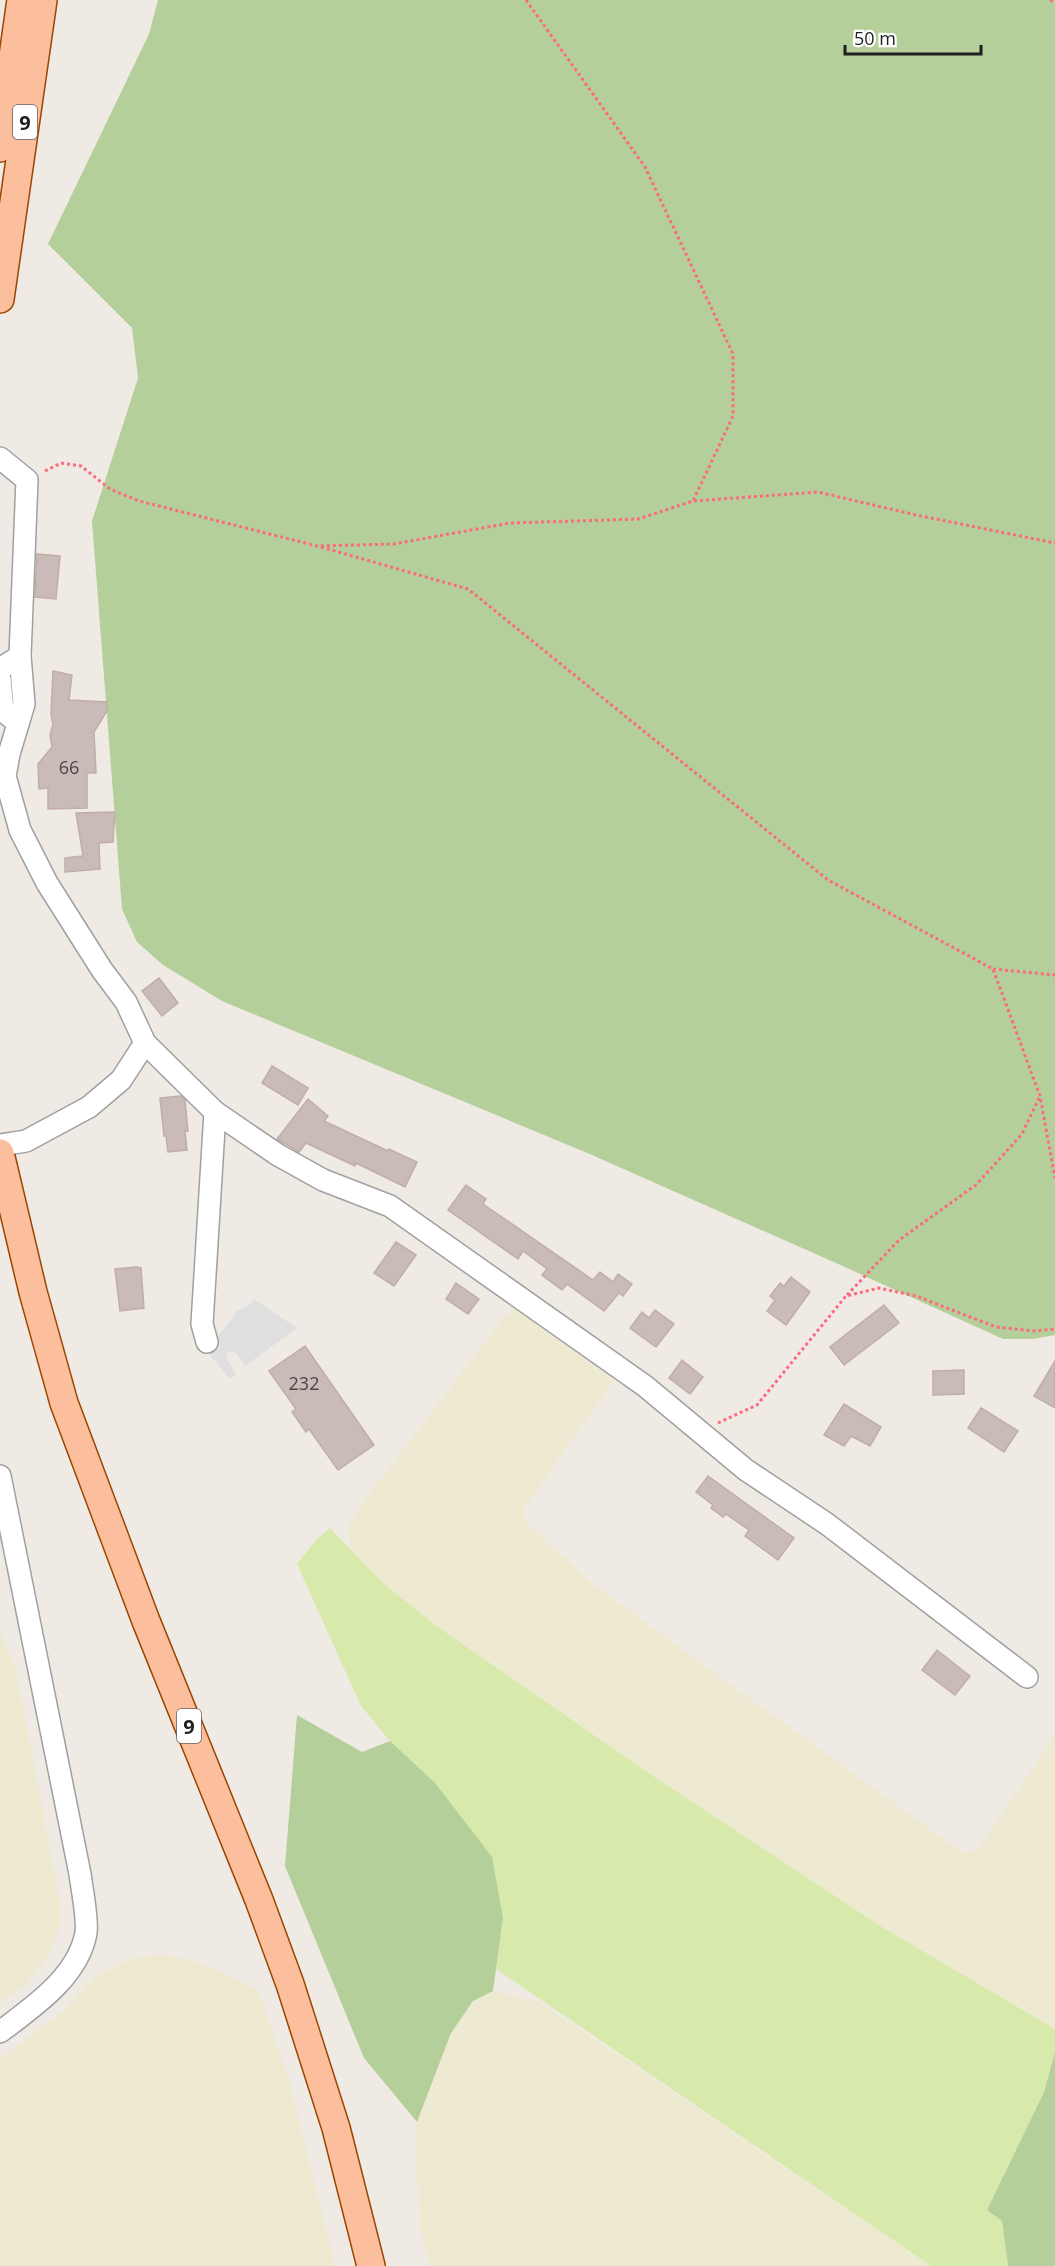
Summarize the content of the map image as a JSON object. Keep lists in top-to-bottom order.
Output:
{
  "streets": {
    "main road": ["9"]
  },
  "house_numbers": ["66", "232"],
  "scale_bar": "50 m"
}
